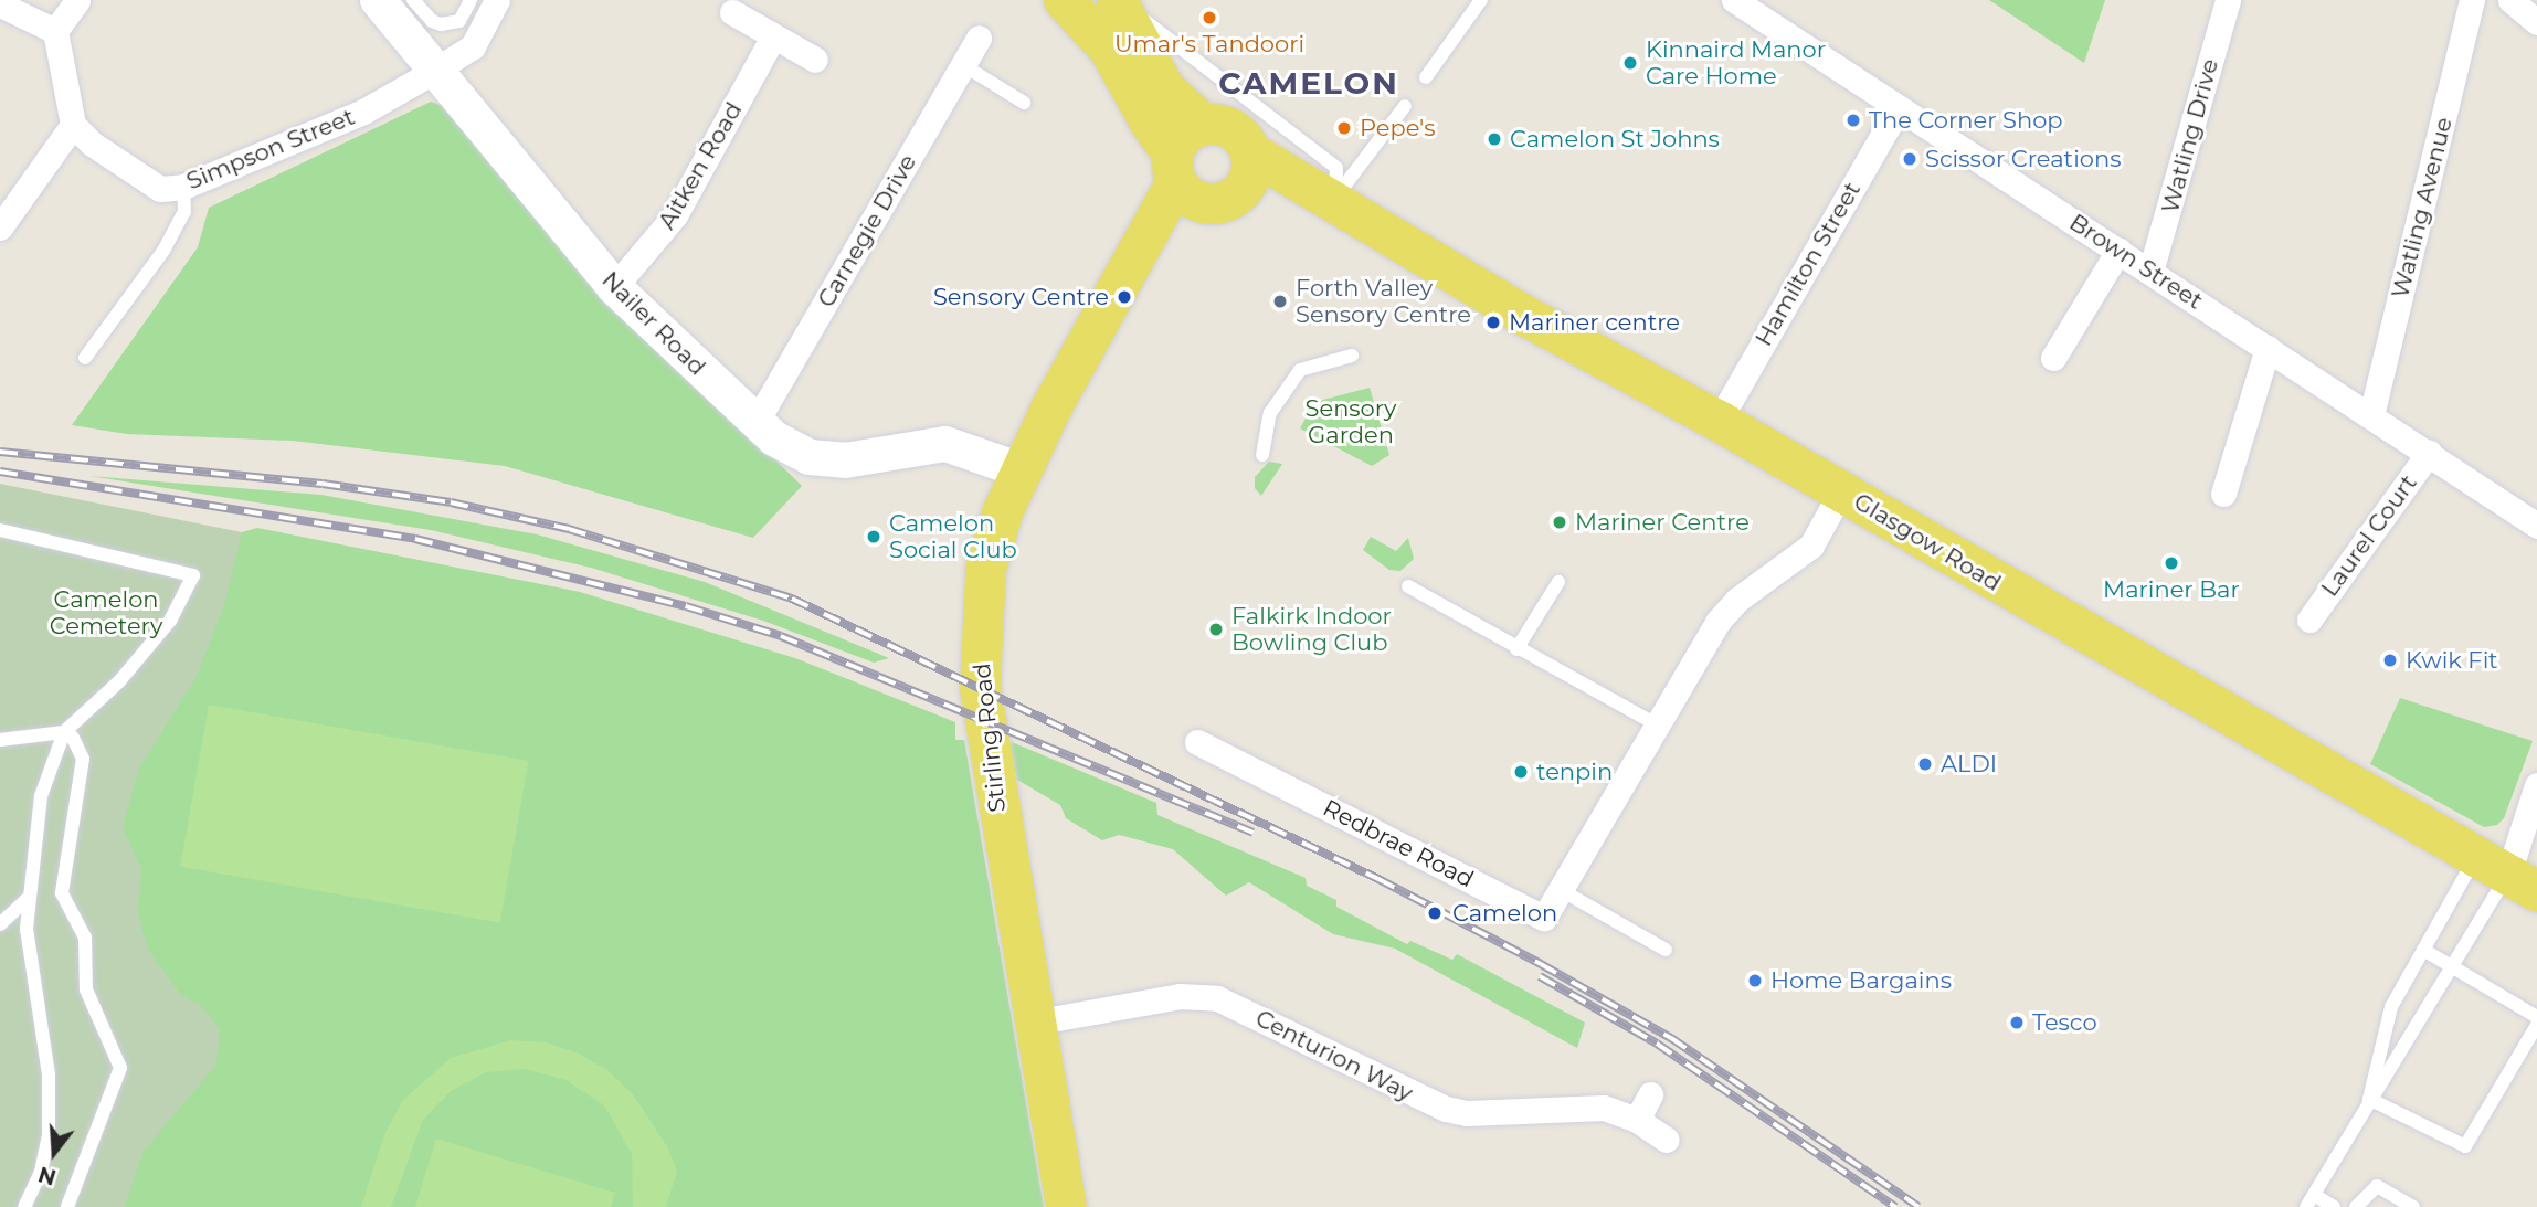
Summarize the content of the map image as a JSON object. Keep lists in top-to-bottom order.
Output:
{
  "streets": {
    "main road": ["Glasgow Road", "Stirling Road"],
    "street": [
      "Watling Drive",
      "Simpson Street",
      "Aitken Road",
      "Watling Avenue",
      "Carnegie Drive",
      "Brown Street",
      "Hamilton Street",
      "Nailer Road",
      "Laurel Court",
      "Redbrae Road",
      "Centurion Way"
    ]
  },
  "crossings": [
    ["Watling Drive", "Brown Street"],
    ["Simpson Street", "Nailer Road"],
    ["Aitken Road", "Nailer Road"],
    ["Watling Avenue", "Brown Street"],
    ["Carnegie Drive", "Nailer Road"],
    ["Brown Street", "Hamilton Street"],
    ["Brown Street", "Laurel Court"],
    ["Hamilton Street", "Glasgow Road"],
    ["Nailer Road", "Stirling Road"],
    ["Glasgow Road", "Stirling Road"],
    ["Glasgow Road", "Redbrae Road"],
    ["Stirling Road", "Centurion Way"]
  ],
  "districts": ["CAMELON"],
  "parks": ["Sensory Garden", "Camelon Cemetery"],
  "places": [
    "Umar's Tandoori",
    "Kinnaird Manor Care Home",
    "The Corner Shop",
    "Pepe's",
    "Camelon St Johns",
    "Scissor Creations",
    "Sensory Centre",
    "Forth Valley Sensory Centre",
    "Mariner centre",
    "Mariner Centre",
    "Camelon Social Club",
    "Mariner Bar",
    "Falkirk Indoor Bowling Club",
    "Kwik Fit",
    "ALDI",
    "tenpin",
    "Camelon",
    "Home Bargains",
    "Tesco"
  ],
  "north": "bottom"
}
